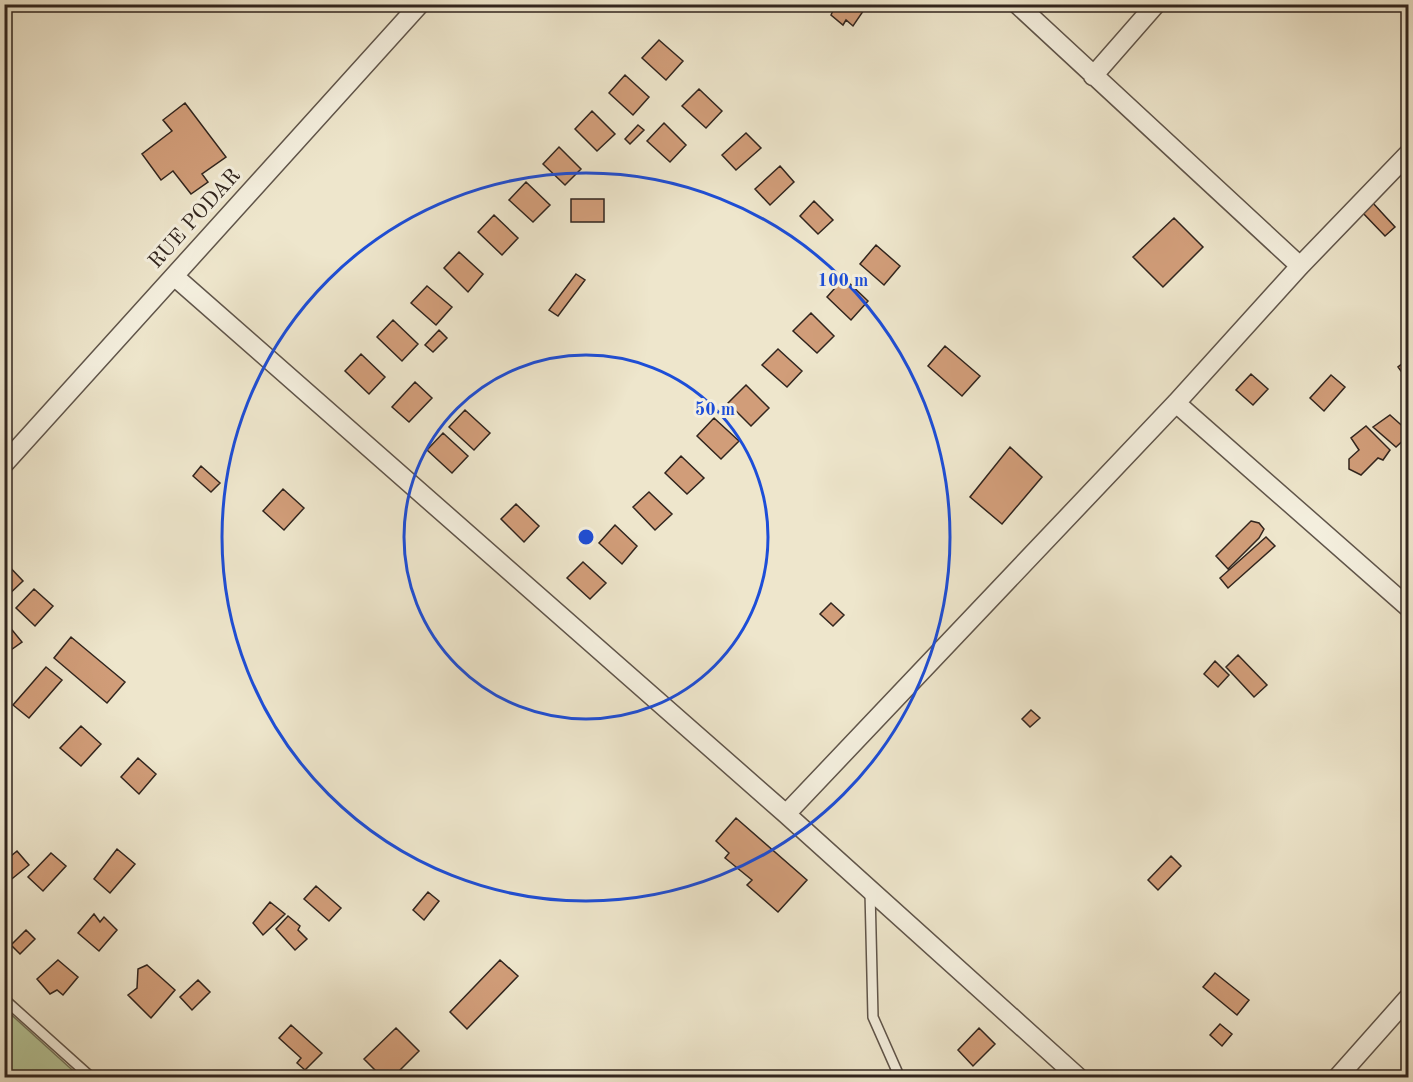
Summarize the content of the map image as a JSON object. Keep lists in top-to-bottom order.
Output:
{
  "streets": {
    "street": ["RUE PODAR"]
  },
  "rings": ["100 m", "50 m"]
}
